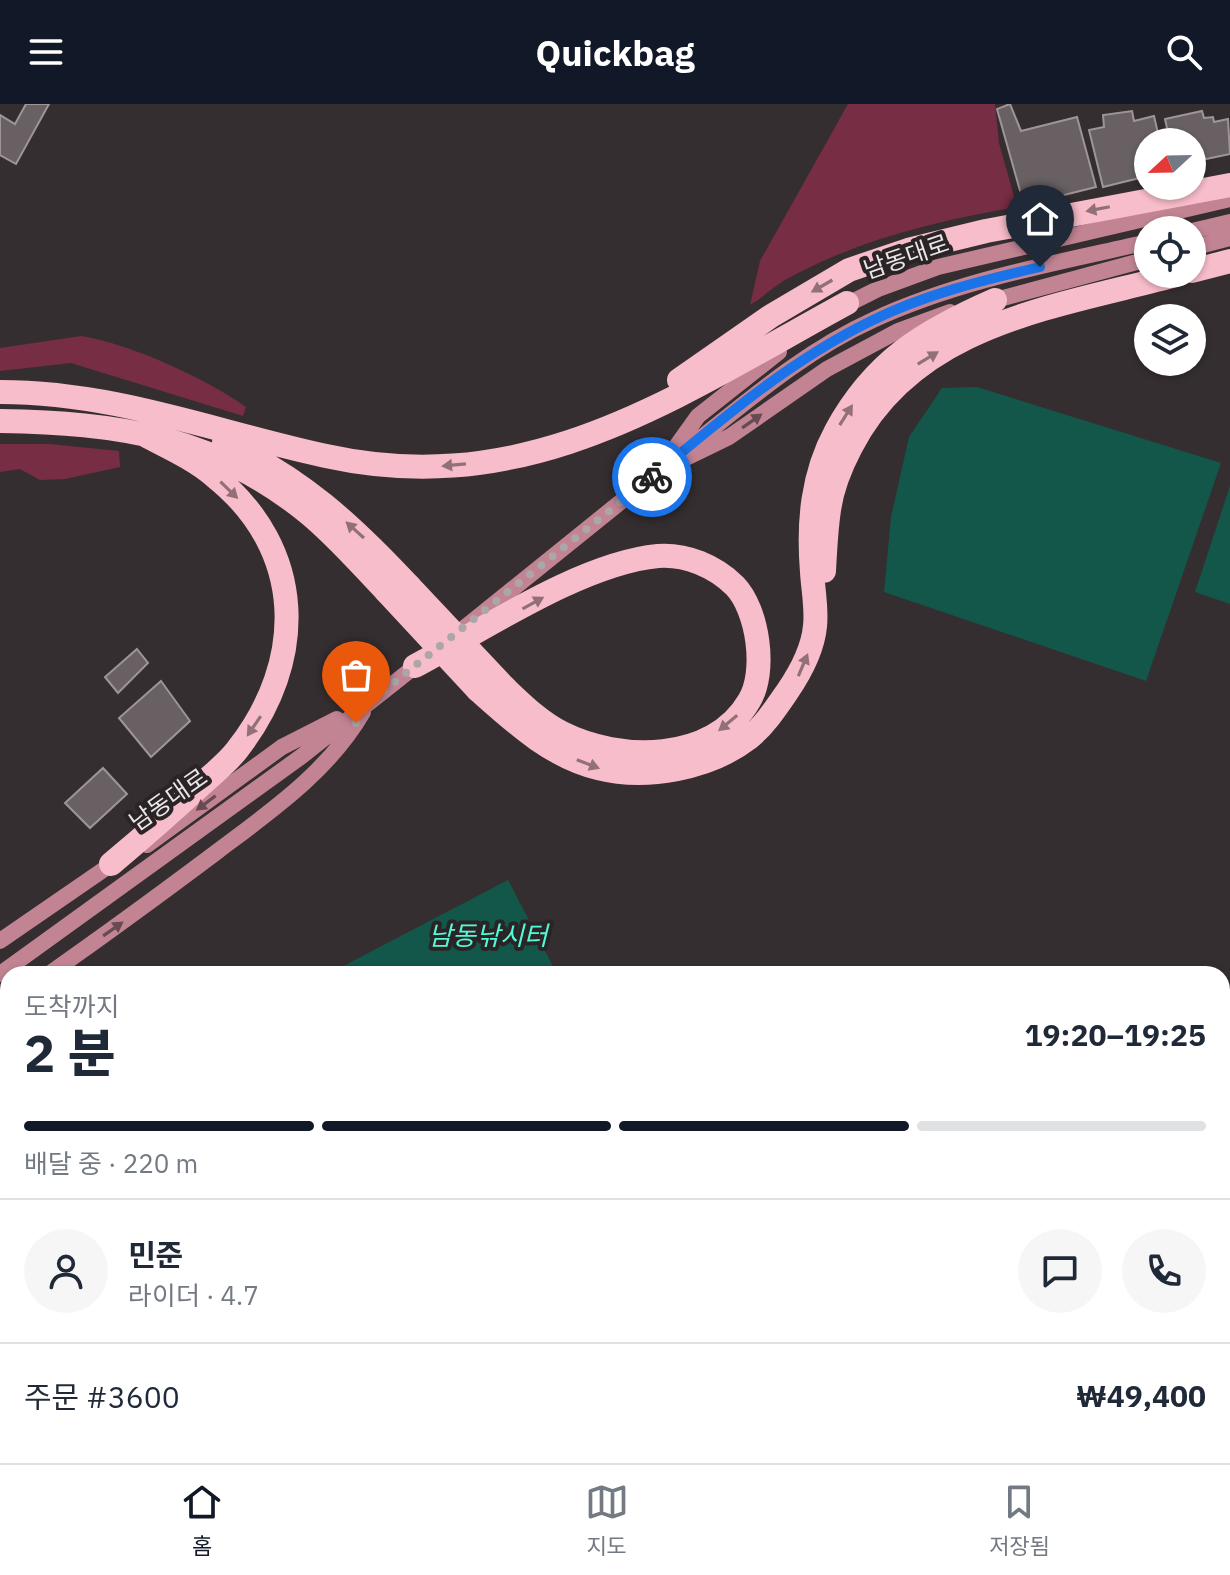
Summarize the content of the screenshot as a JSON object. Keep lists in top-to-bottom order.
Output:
{
  "streets": {
    "main road": ["남동대로"]
  },
  "water": ["남동낚시터"],
  "north": "left",
  "page": {
    "header": "Quickbag",
    "heading": ["2 분", "도착까지", "19:20–19:25"],
    "panel": [
      "민준",
      "라이더 · 4.7",
      "주문 #3600",
      "₩49,400"
    ],
    "bar": "배달 중 · 220 m",
    "tabs": ["홈", "지도", "저장됨"]
  }
}
